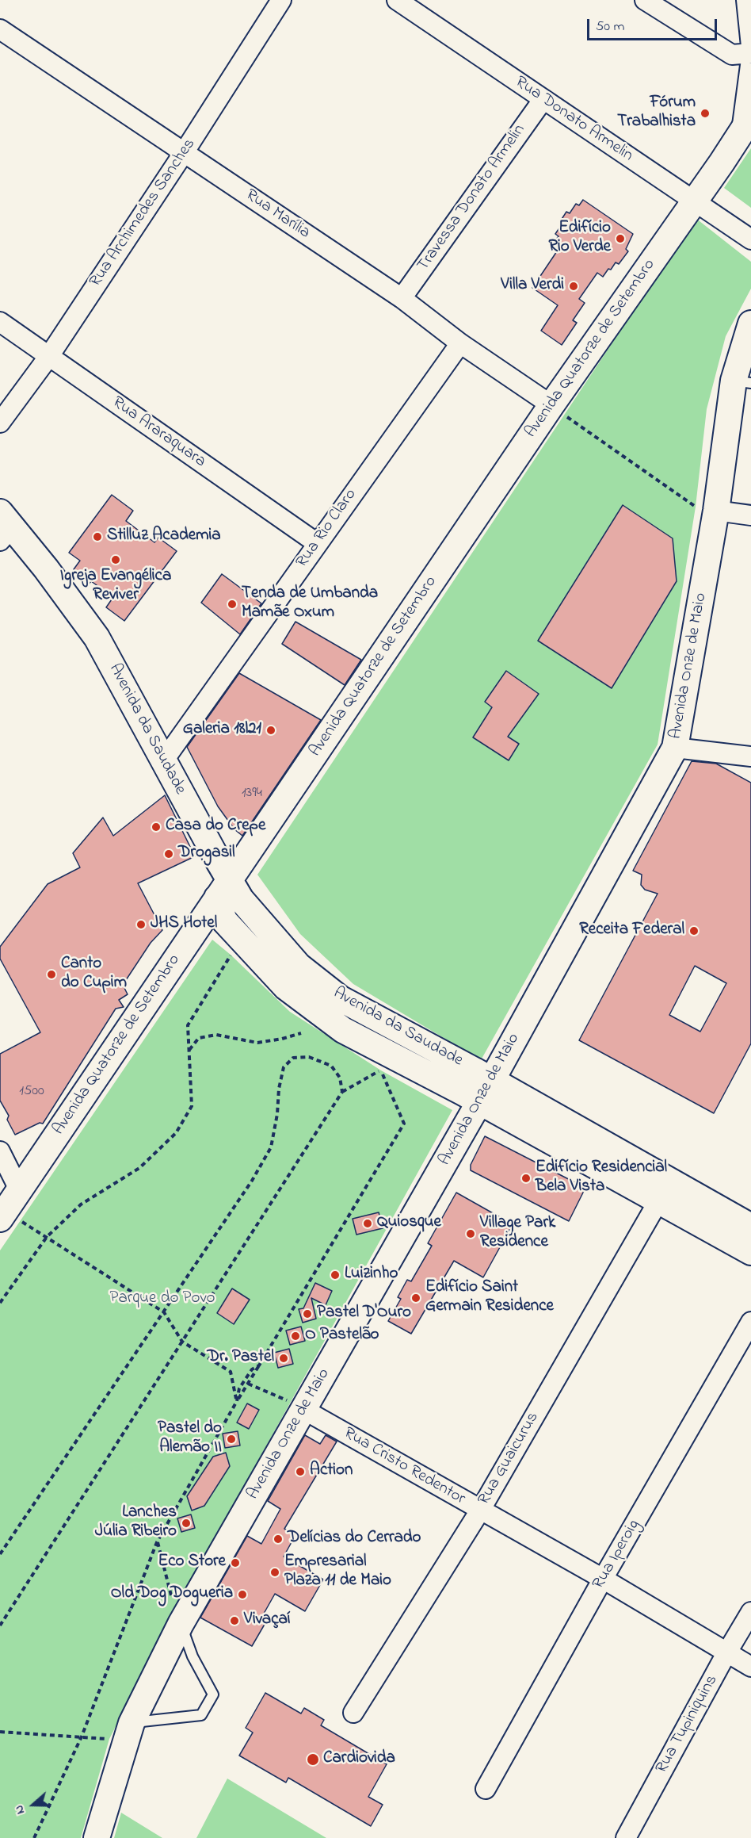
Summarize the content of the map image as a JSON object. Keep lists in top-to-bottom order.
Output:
{
  "streets": {
    "street": [
      "Rua Donato Armelin",
      "Travessa Donato Armelin",
      "Rua Archimedes Sanches",
      "Rua Marília",
      "Avenida Quatorze de Setembro",
      "Rua Araraquara",
      "Rua Rio Claro",
      "Avenida Onze de Maio",
      "Avenida da Saudade",
      "Rua Guaicurus",
      "Rua Cristo Redentor",
      "Rua Iperoig",
      "Rua Tupiniquins"
    ]
  },
  "crossings": [
    ["Rua Donato Armelin", "Travessa Donato Armelin"],
    ["Rua Donato Armelin", "Avenida Quatorze de Setembro"],
    ["Travessa Donato Armelin", "Rua Marília"],
    ["Rua Archimedes Sanches", "Rua Marília"],
    ["Rua Archimedes Sanches", "Rua Araraquara"],
    ["Rua Marília", "Avenida Quatorze de Setembro"],
    ["Rua Marília", "Rua Rio Claro"],
    ["Avenida Quatorze de Setembro", "Avenida da Saudade"],
    ["Rua Araraquara", "Rua Rio Claro"],
    ["Rua Rio Claro", "Avenida da Saudade"],
    ["Avenida Onze de Maio", "Avenida da Saudade"],
    ["Avenida Onze de Maio", "Rua Cristo Redentor"],
    ["Avenida da Saudade", "Rua Guaicurus"],
    ["Rua Guaicurus", "Rua Cristo Redentor"],
    ["Rua Cristo Redentor", "Rua Iperoig"],
    ["Rua Cristo Redentor", "Rua Tupiniquins"]
  ],
  "parks": ["Parque do Povo"],
  "places": [
    "Fórum Trabalhista",
    "Edifício Rio Verde",
    "Villa Verdi",
    "Stilluz Academia",
    "Igreja Evangélica Reviver",
    "Tenda de Umbanda Mamãe Oxum",
    "Galeria 18|21",
    "Casa do Crepe",
    "Drogasil",
    "JHS Hotel",
    "Receita Federal",
    "Canto do Cupim",
    "Edifício Residencial Bela Vista",
    "Quiosque",
    "Village Park Residence",
    "Luizinho",
    "Edifício Saint Germain Residence",
    "Pastel D'Ouro",
    "O Pastelão",
    "Dr. Pastel",
    "Pastel do Alemão II",
    "Action",
    "Lanches Júlia Ribeiro",
    "Delícias do Cerrado",
    "Eco Store",
    "Empresarial Plaza 11 de Maio",
    "Old Dog Dogueria",
    "Vivaçaí",
    "Cardiovida"
  ],
  "house_numbers": ["1394", "1500"],
  "scale_bar": "50 m",
  "north": "left"
}
